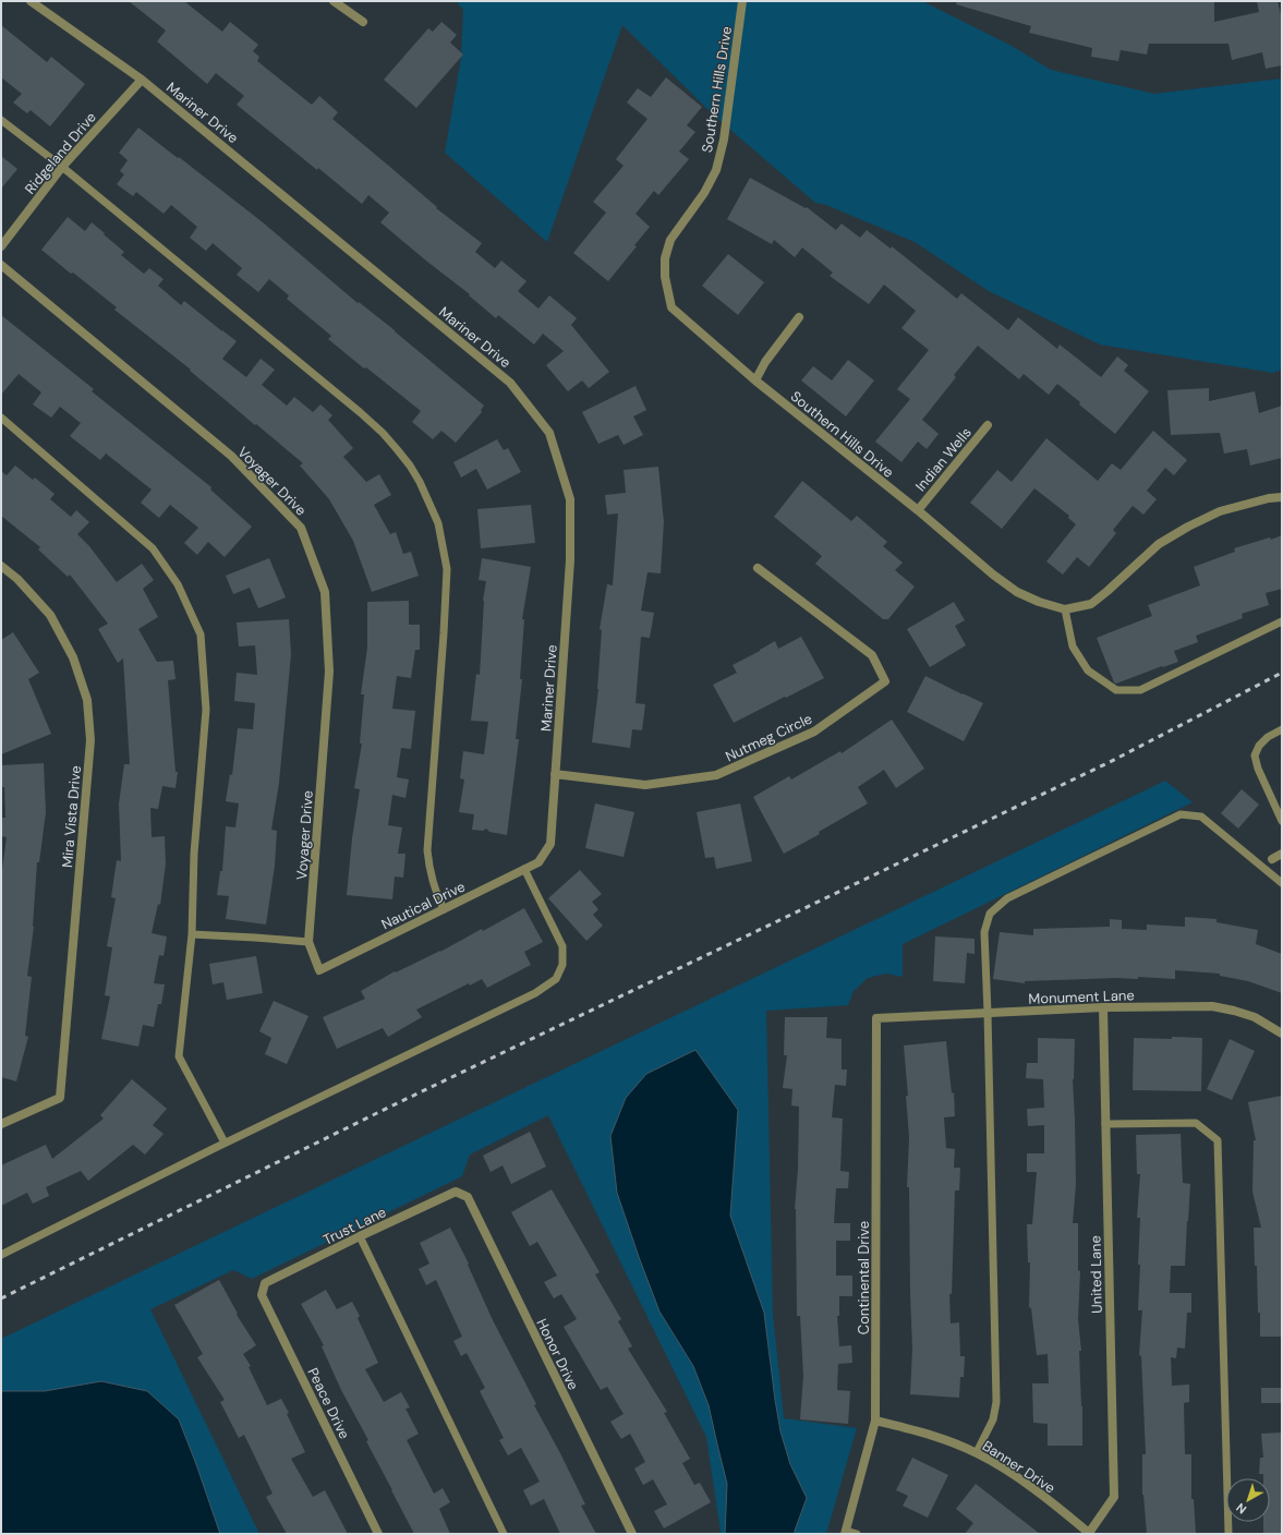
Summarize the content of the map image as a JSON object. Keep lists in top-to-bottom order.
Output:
{
  "streets": {
    "street": [
      "Southern Hills Drive",
      "Mariner Drive",
      "Ridgeland Drive",
      "Indian Wells",
      "Voyager Drive",
      "Nutmeg Circle",
      "Mira Vista Drive",
      "Nautical Drive",
      "Monument Lane",
      "Trust Lane",
      "United Lane",
      "Continental Drive",
      "Honor Drive",
      "Peace Drive",
      "Banner Drive"
    ]
  },
  "crossings": [
    ["Southern Hills Drive", "Indian Wells"],
    ["Mariner Drive", "Ridgeland Drive"],
    ["Mariner Drive", "Nutmeg Circle"],
    ["Mariner Drive", "Nautical Drive"],
    ["Voyager Drive", "Nautical Drive"],
    ["Monument Lane", "United Lane"],
    ["Monument Lane", "Continental Drive"],
    ["Trust Lane", "Honor Drive"],
    ["Trust Lane", "Peace Drive"],
    ["United Lane", "Banner Drive"],
    ["Continental Drive", "Banner Drive"]
  ],
  "north": "bottom left"
}
